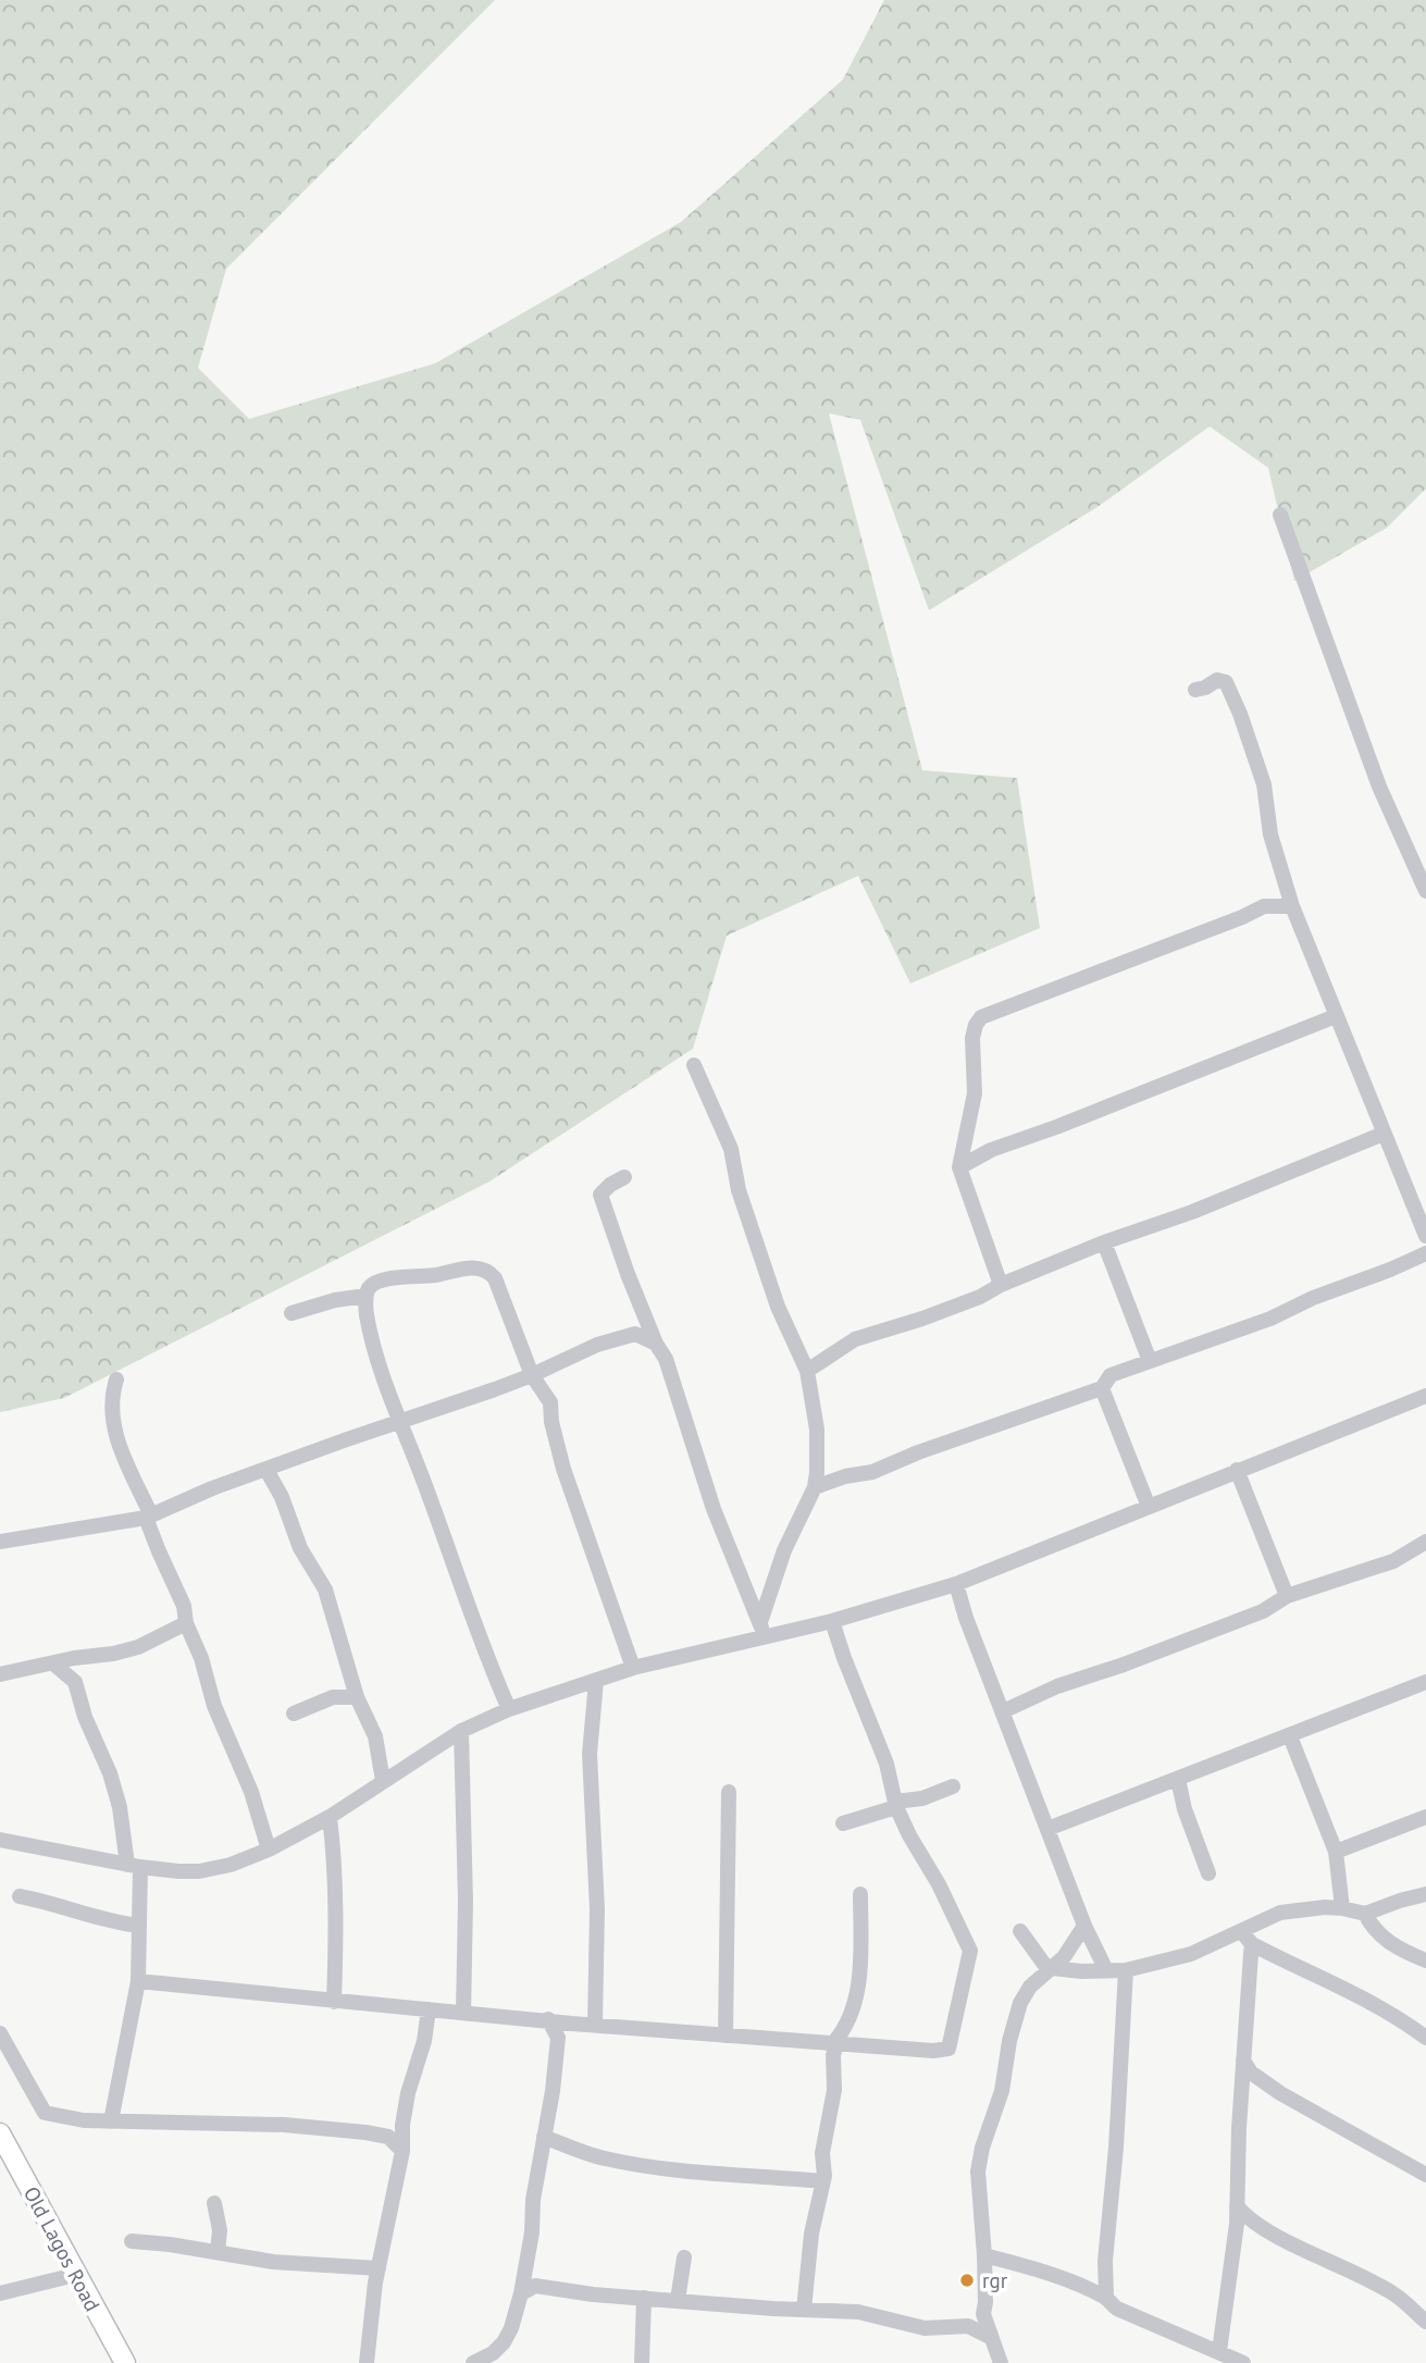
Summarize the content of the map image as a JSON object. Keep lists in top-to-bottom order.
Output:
{
  "streets": {
    "main road": ["Old Lagos Road"]
  },
  "places": ["rgr"]
}
